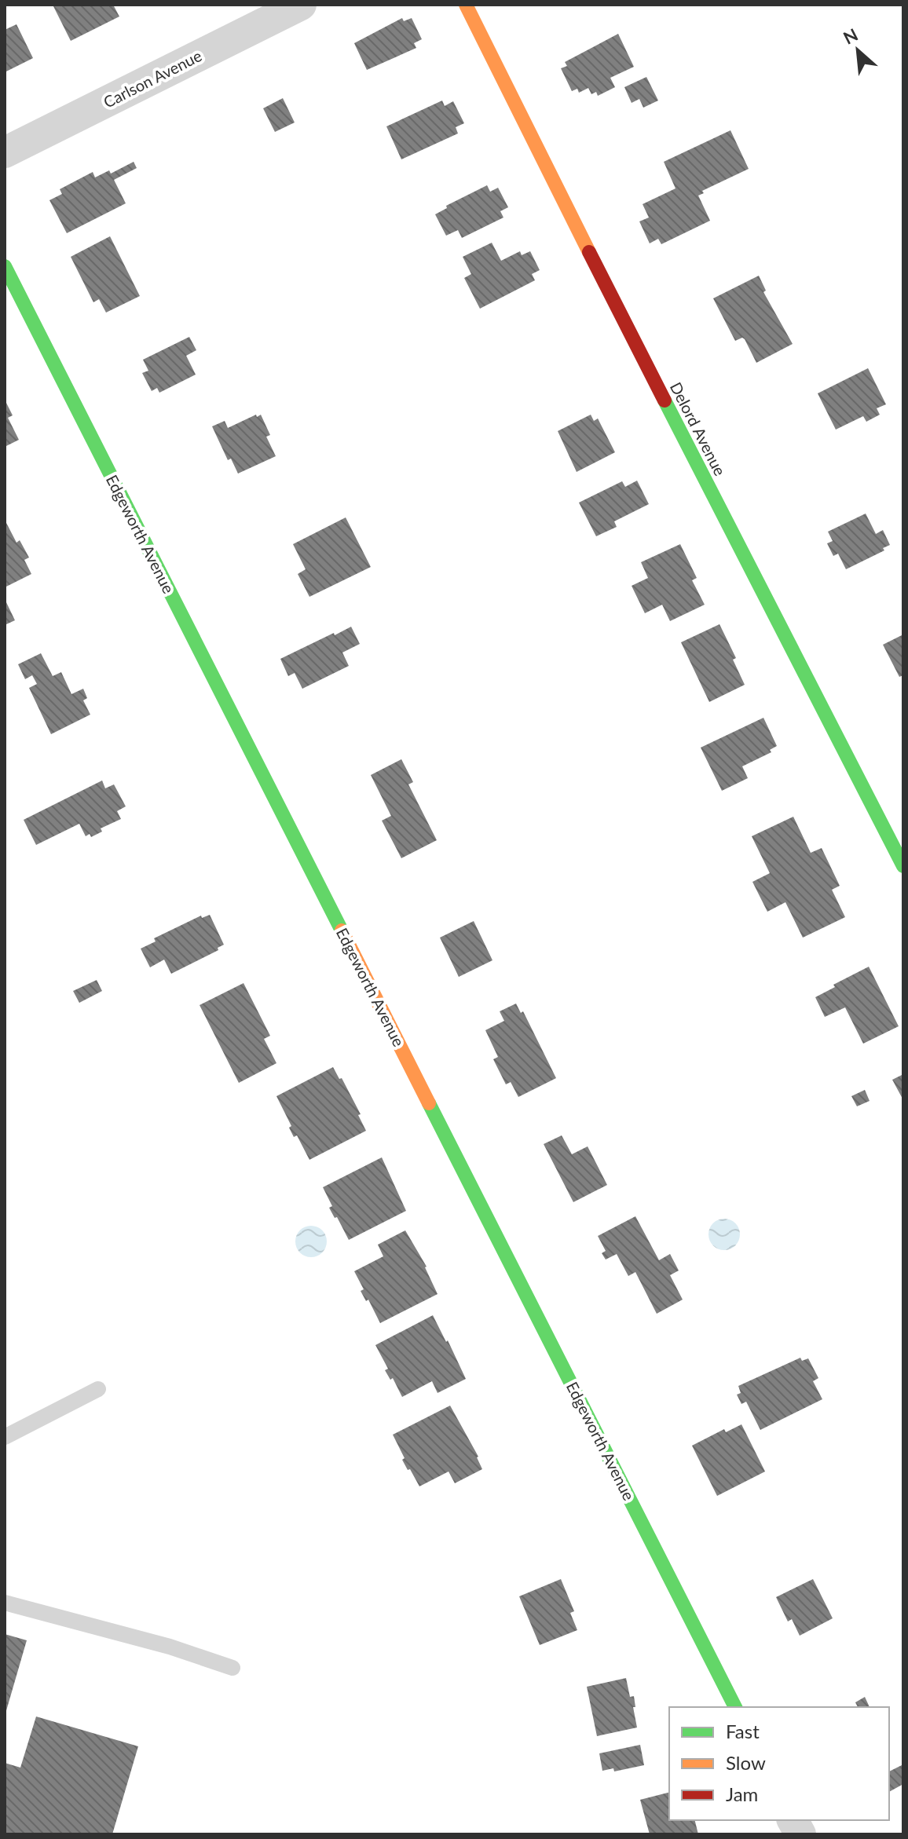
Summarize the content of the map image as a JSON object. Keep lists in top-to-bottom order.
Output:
{
  "streets": {
    "street": ["Carlson Avenue", "Delord Avenue", "Edgeworth Avenue"]
  },
  "legend": ["Fast", "Slow", "Jam"],
  "north": "top left"
}
